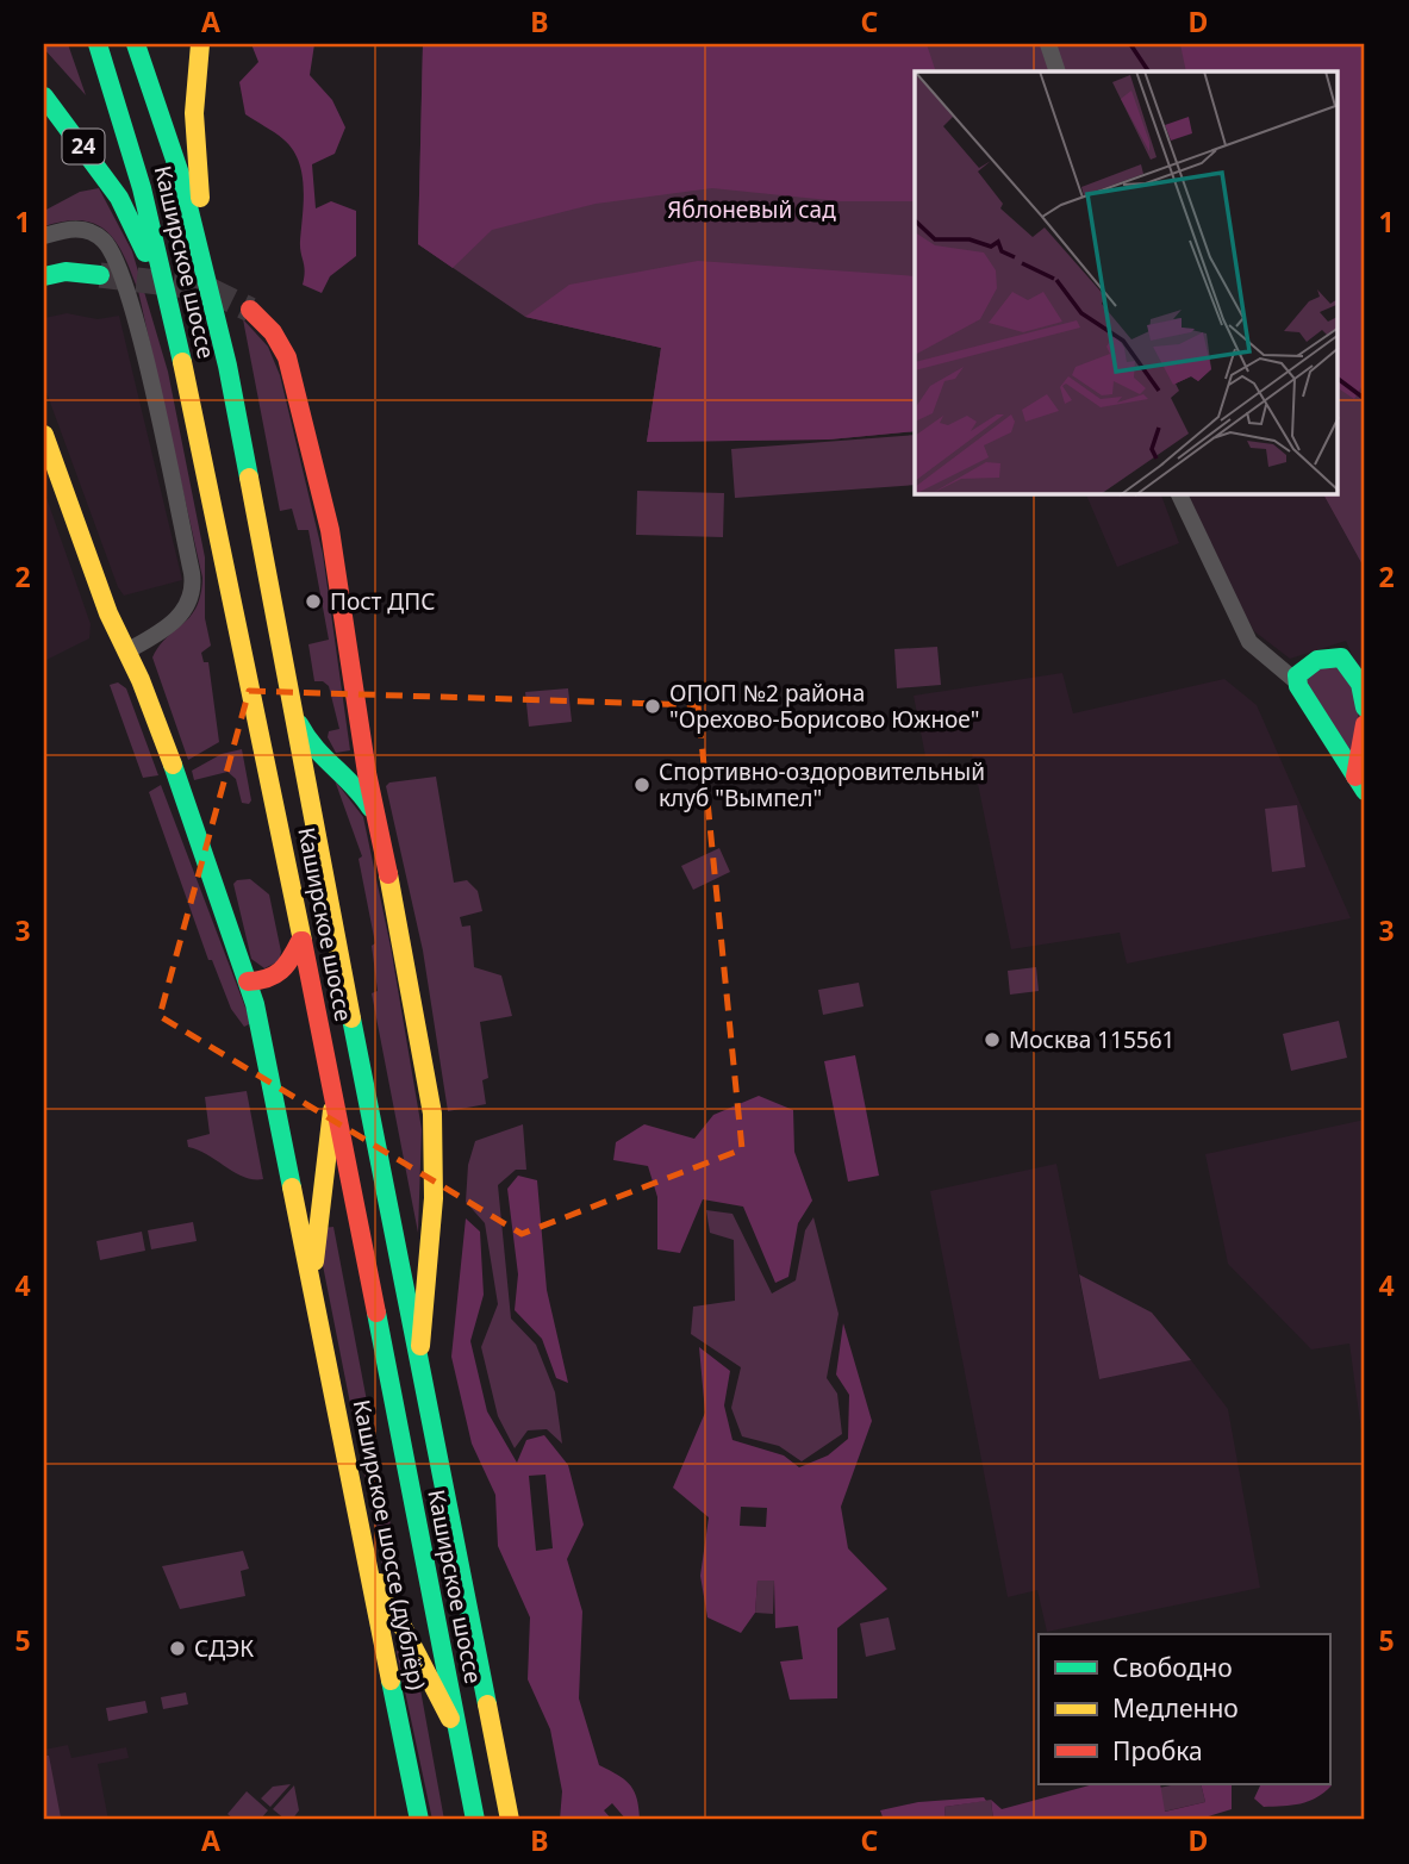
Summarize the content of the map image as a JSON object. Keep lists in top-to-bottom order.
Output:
{
  "streets": {
    "main road": ["24", "Каширское шоссе", "Каширское шоссе (дублёр)"]
  },
  "crossings": [
    ["24", "Каширское шоссе"]
  ],
  "parks": ["Яблоневый сад"],
  "places": [
    "Пост ДПС",
    "ОПОП №2 района \"Орехово-Борисово Южное\"",
    "Спортивно-оздоровительный клуб \"Вымпел\"",
    "Москва 115561",
    "СДЭК"
  ],
  "legend": ["Свободно", "Медленно", "Пробка"],
  "grid": {
    "columns": [
      "A",
      "B",
      "C",
      "D"
    ],
    "rows": [
      "1",
      "2",
      "3",
      "4",
      "5"
    ]
  }
}
